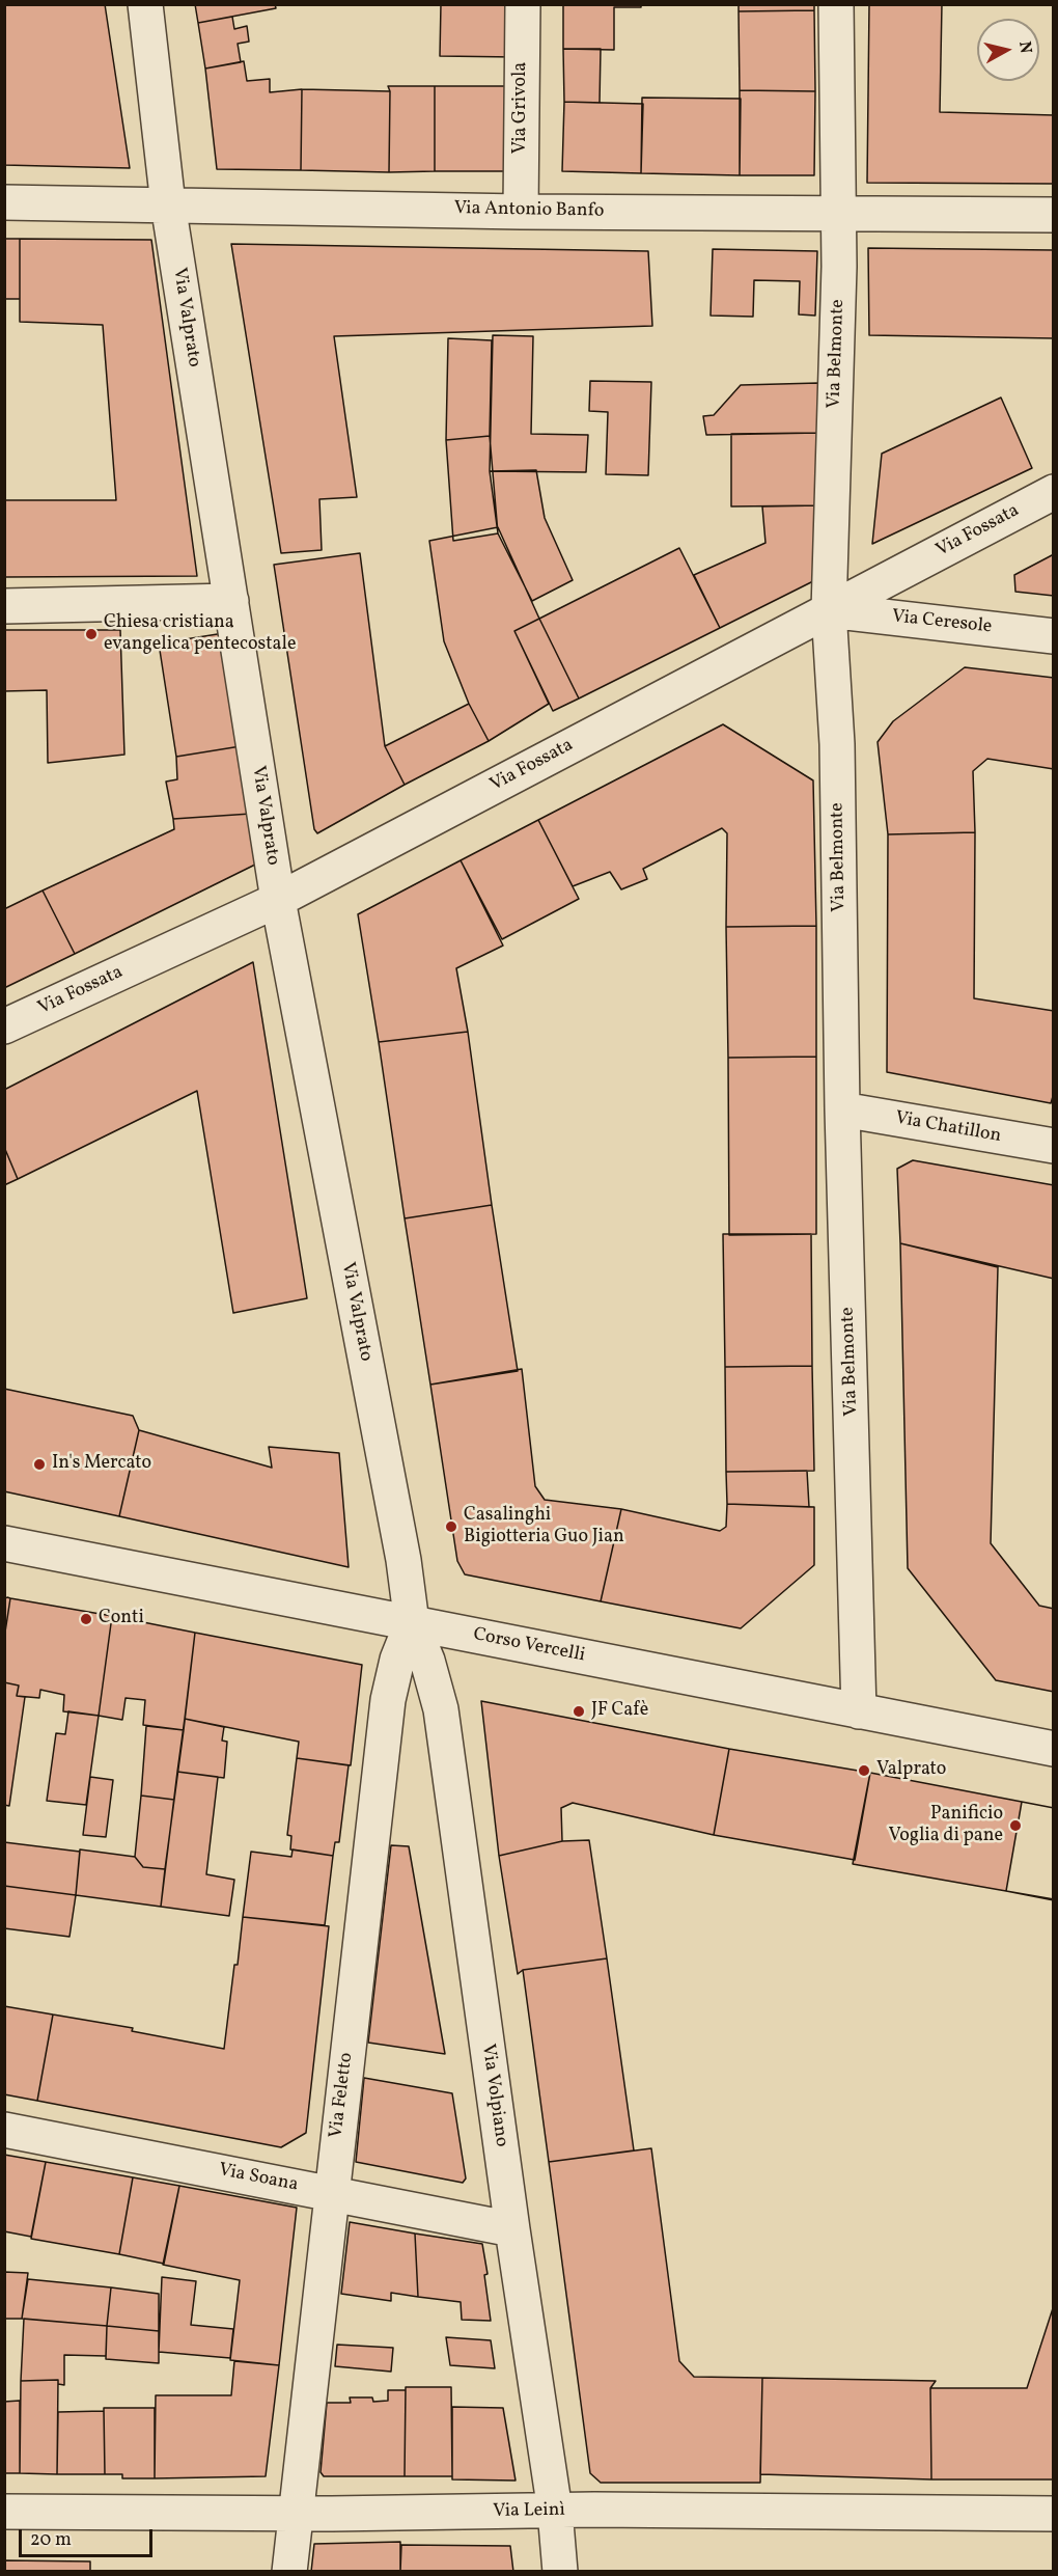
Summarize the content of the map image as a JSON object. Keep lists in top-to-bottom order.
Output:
{
  "streets": {
    "street": [
      "Via Grivola",
      "Via Antonio Banfo",
      "Via Valprato",
      "Via Belmonte",
      "Via Fossata",
      "Via Ceresole",
      "Via Chatillon",
      "Corso Vercelli",
      "Via Feletto",
      "Via Volpiano",
      "Via Soana",
      "Via Leinì"
    ]
  },
  "crossings": [
    ["Via Grivola", "Via Antonio Banfo"],
    ["Via Antonio Banfo", "Via Valprato"],
    ["Via Antonio Banfo", "Via Belmonte"],
    ["Via Valprato", "Via Fossata"],
    ["Via Valprato", "Corso Vercelli"],
    ["Via Valprato", "Via Feletto"],
    ["Via Valprato", "Via Volpiano"],
    ["Via Belmonte", "Via Fossata"],
    ["Via Belmonte", "Via Ceresole"],
    ["Via Belmonte", "Via Chatillon"],
    ["Via Belmonte", "Corso Vercelli"],
    ["Via Fossata", "Via Ceresole"],
    ["Corso Vercelli", "Via Feletto"],
    ["Corso Vercelli", "Via Volpiano"],
    ["Via Feletto", "Via Volpiano"],
    ["Via Feletto", "Via Soana"],
    ["Via Feletto", "Via Leinì"],
    ["Via Volpiano", "Via Soana"],
    ["Via Volpiano", "Via Leinì"]
  ],
  "places": [
    "Chiesa cristiana evangelica pentecostale",
    "In's Mercato",
    "Casalinghi Bigiotteria Guo Jian",
    "Conti",
    "JF Cafè",
    "Valprato",
    "Panificio Voglia di pane"
  ],
  "scale_bar": "20 m",
  "north": "right"
}
